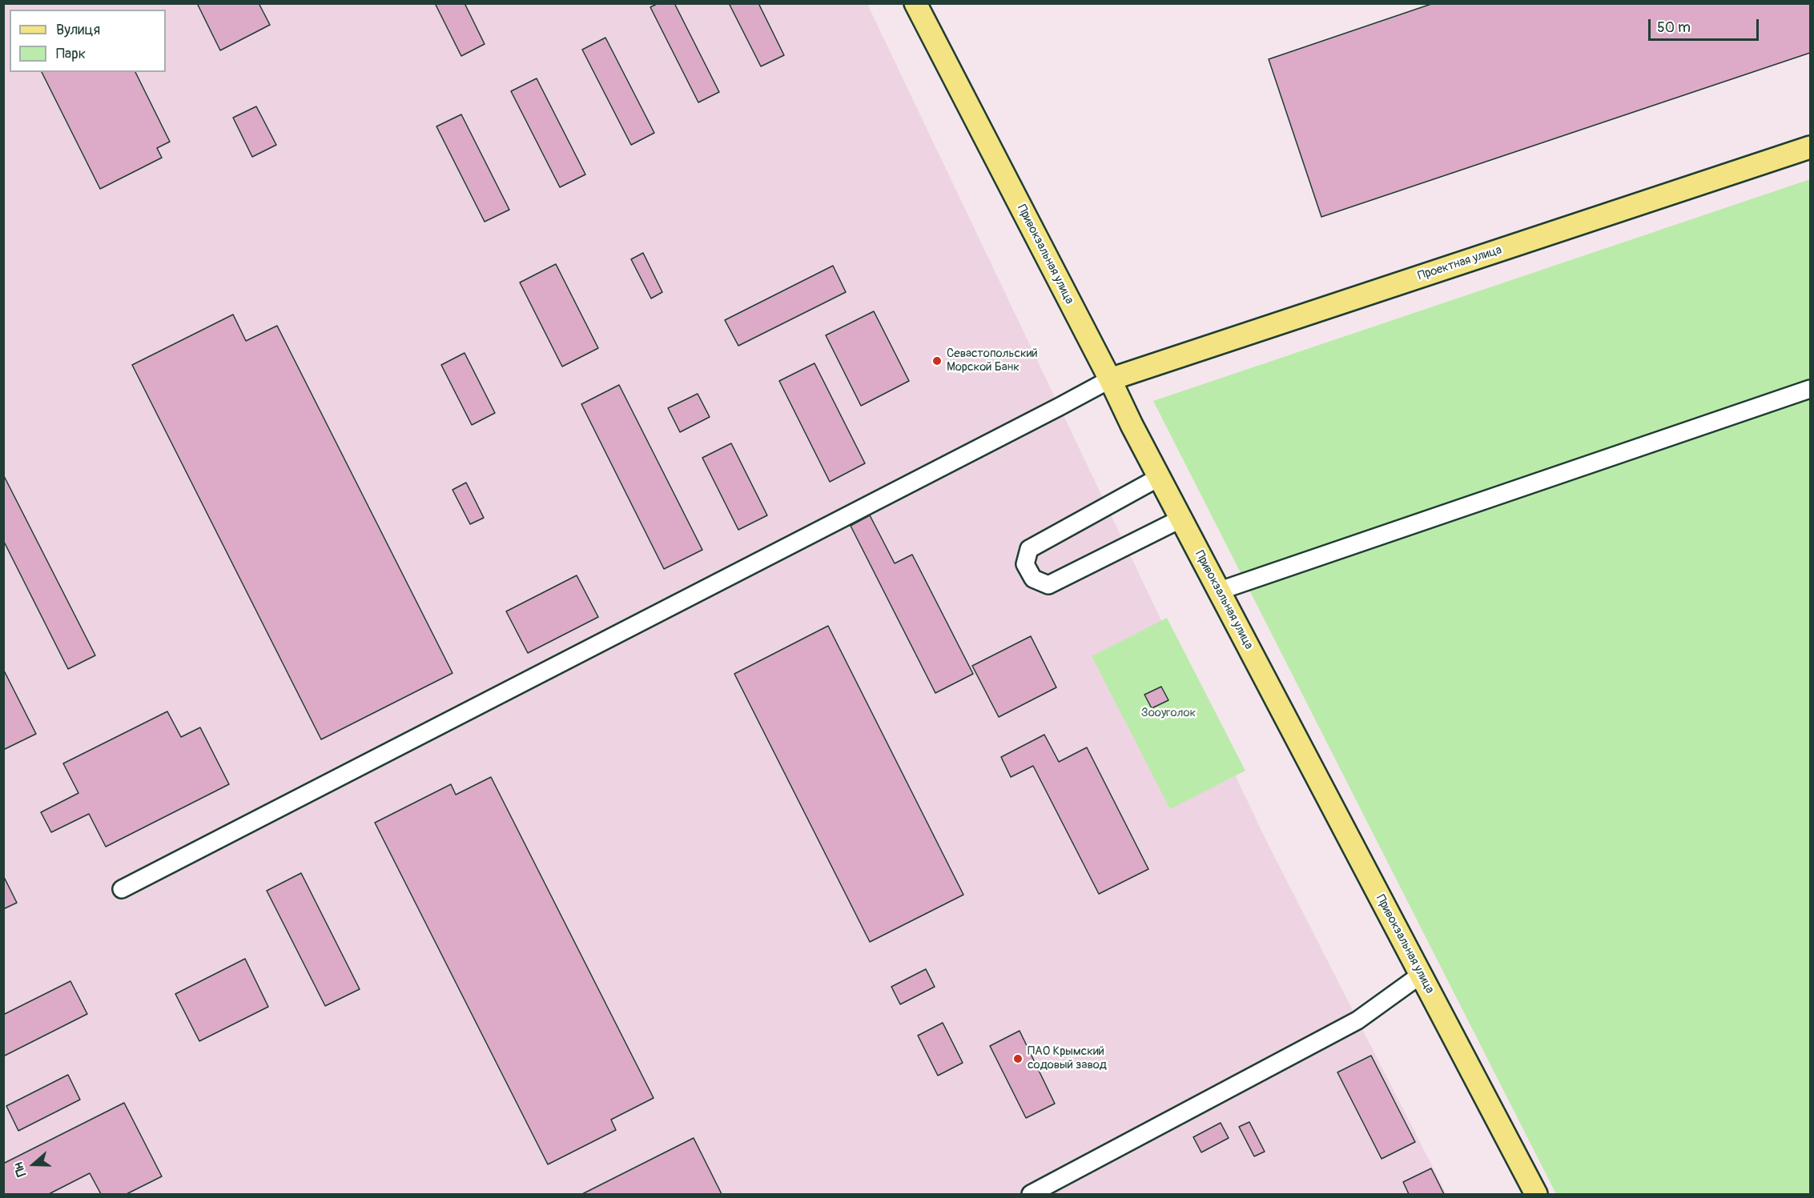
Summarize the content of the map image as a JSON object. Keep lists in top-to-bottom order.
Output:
{
  "streets": {
    "main road": ["Привокзальная улица", "Проектная улица"]
  },
  "crossings": [
    ["Привокзальная улица", "Проектная улица"]
  ],
  "parks": ["Зооуголок"],
  "places": ["Севастопольский Морской Банк", "ПАО Крымский содовый завод"],
  "legend": ["Вулиця", "Парк"],
  "scale_bar": "50 m",
  "north": "left"
}
